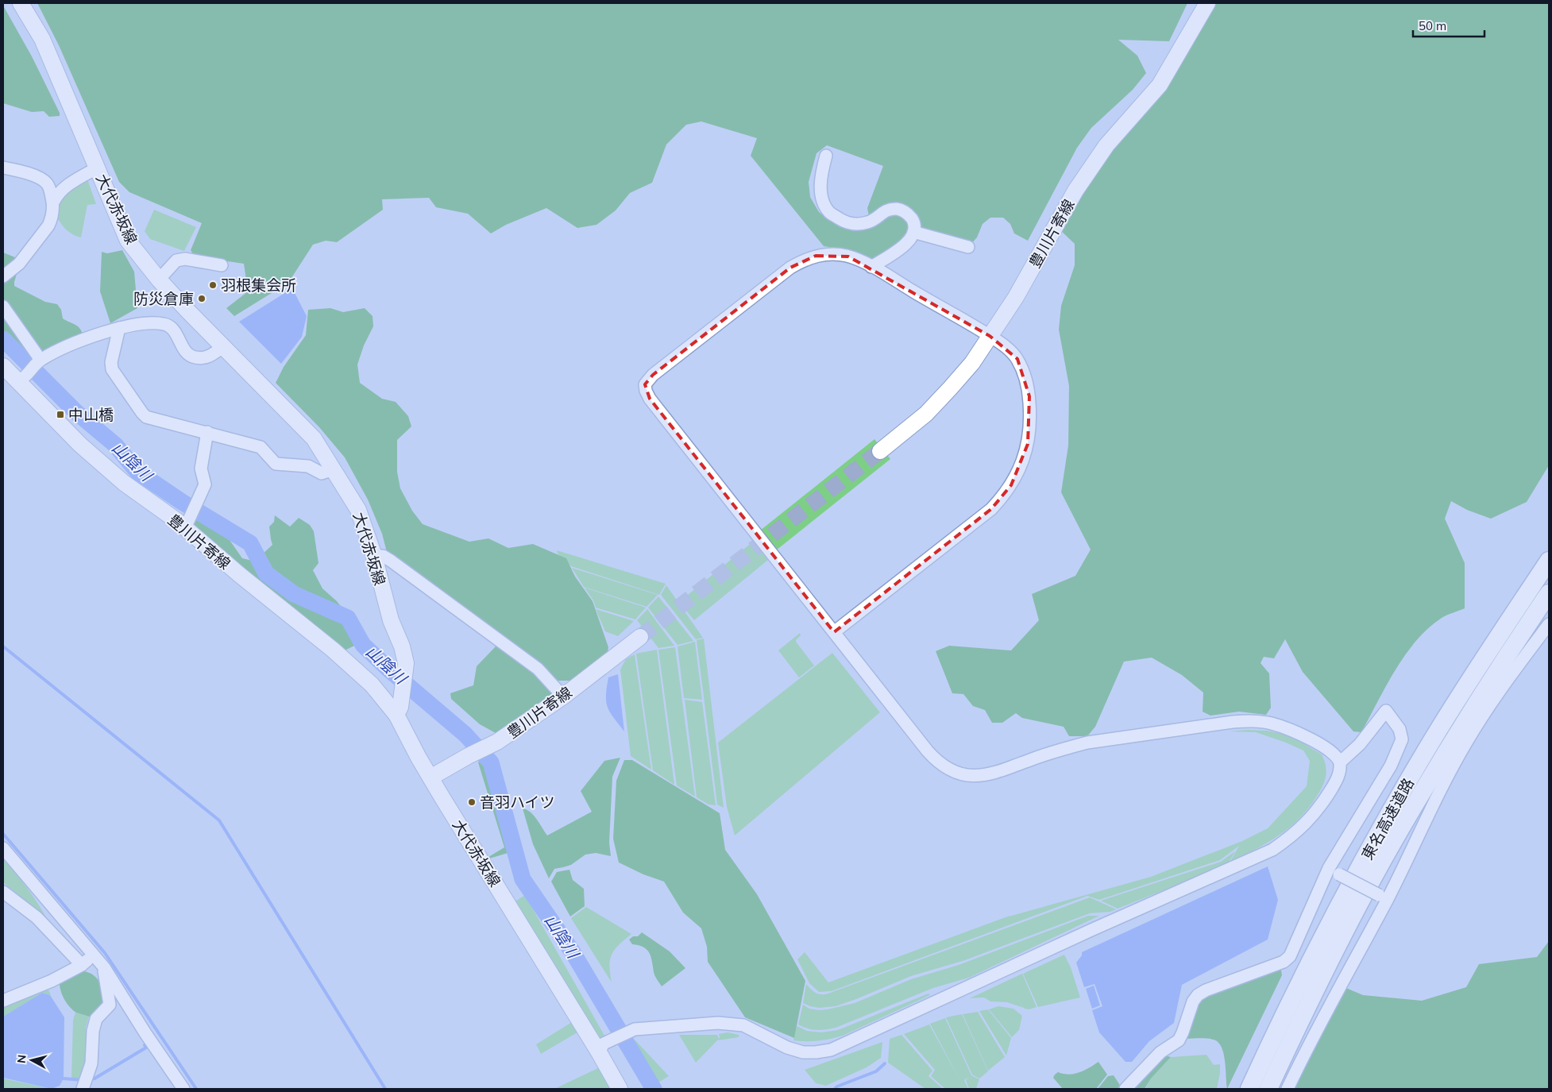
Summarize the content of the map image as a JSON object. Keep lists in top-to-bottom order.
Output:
{
  "streets": {
    "highway": ["東名高速道路"],
    "main road": ["大代赤坂線", "豊川片寄線"]
  },
  "crossings": [
    ["大代赤坂線", "豊川片寄線"]
  ],
  "water": ["山陰川"],
  "places": {
    "other": ["羽根集会所", "防災倉庫", "音羽ハイツ"],
    "transit": ["中山橋"]
  },
  "scale_bar": "50 m",
  "north": "left"
}
